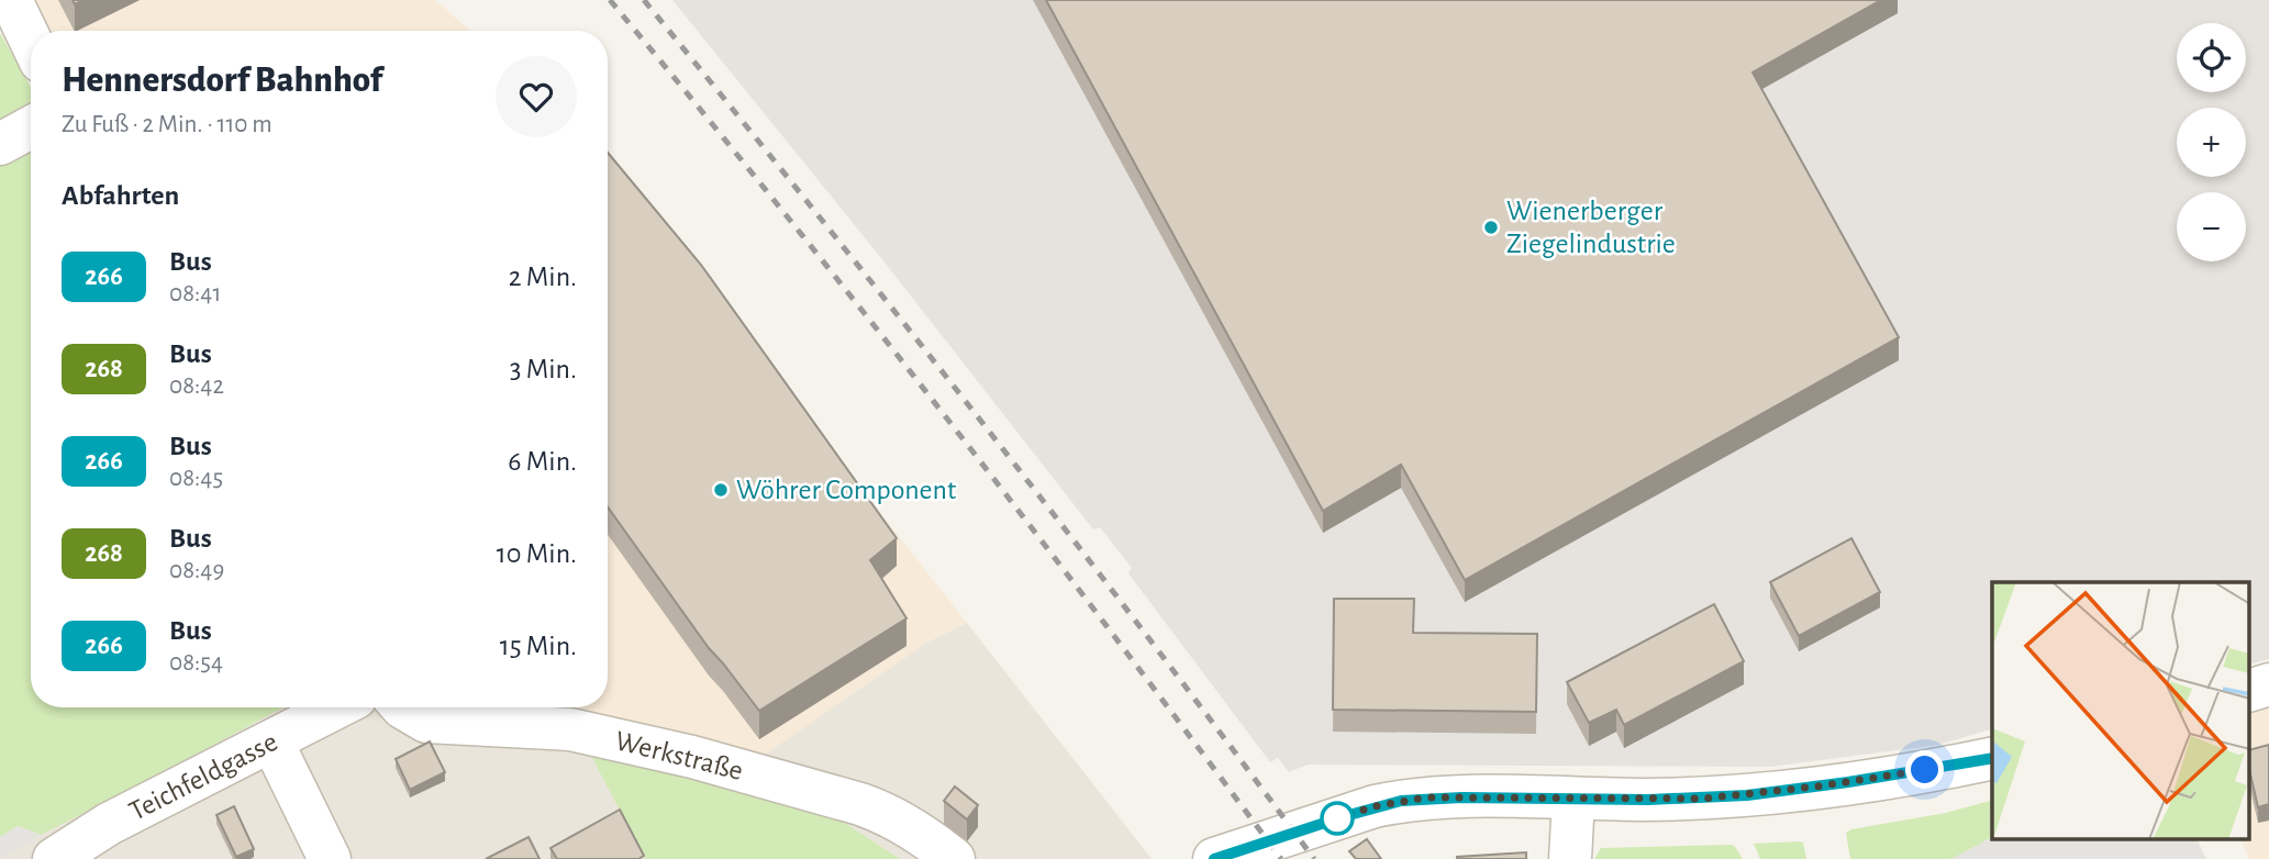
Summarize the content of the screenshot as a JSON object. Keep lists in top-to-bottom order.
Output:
{
  "streets": {
    "street": ["Werkstraße", "Teichfeldgasse"]
  },
  "places": ["Wienerberger Ziegelindustrie", "Wöhrer Component"],
  "lines": ["bus line 266"],
  "page": {
    "map_buttons": ["+", "−"],
    "heading": [
      ["Hennersdorf Bahnhof", "Zu Fuß · 2 Min. · 110 m"],
      "Abfahrten"
    ],
    "list": [
      {
        "mark": "266",
        "name": "Bus",
        "note": "08:41",
        "value": "2 Min."
      },
      {
        "mark": "268",
        "name": "Bus",
        "note": "08:42",
        "value": "3 Min."
      },
      {
        "mark": "266",
        "name": "Bus",
        "note": "08:45",
        "value": "6 Min."
      },
      {
        "mark": "268",
        "name": "Bus",
        "note": "08:49",
        "value": "10 Min."
      },
      {
        "mark": "266",
        "name": "Bus",
        "note": "08:54",
        "value": "15 Min."
      }
    ]
  }
}
